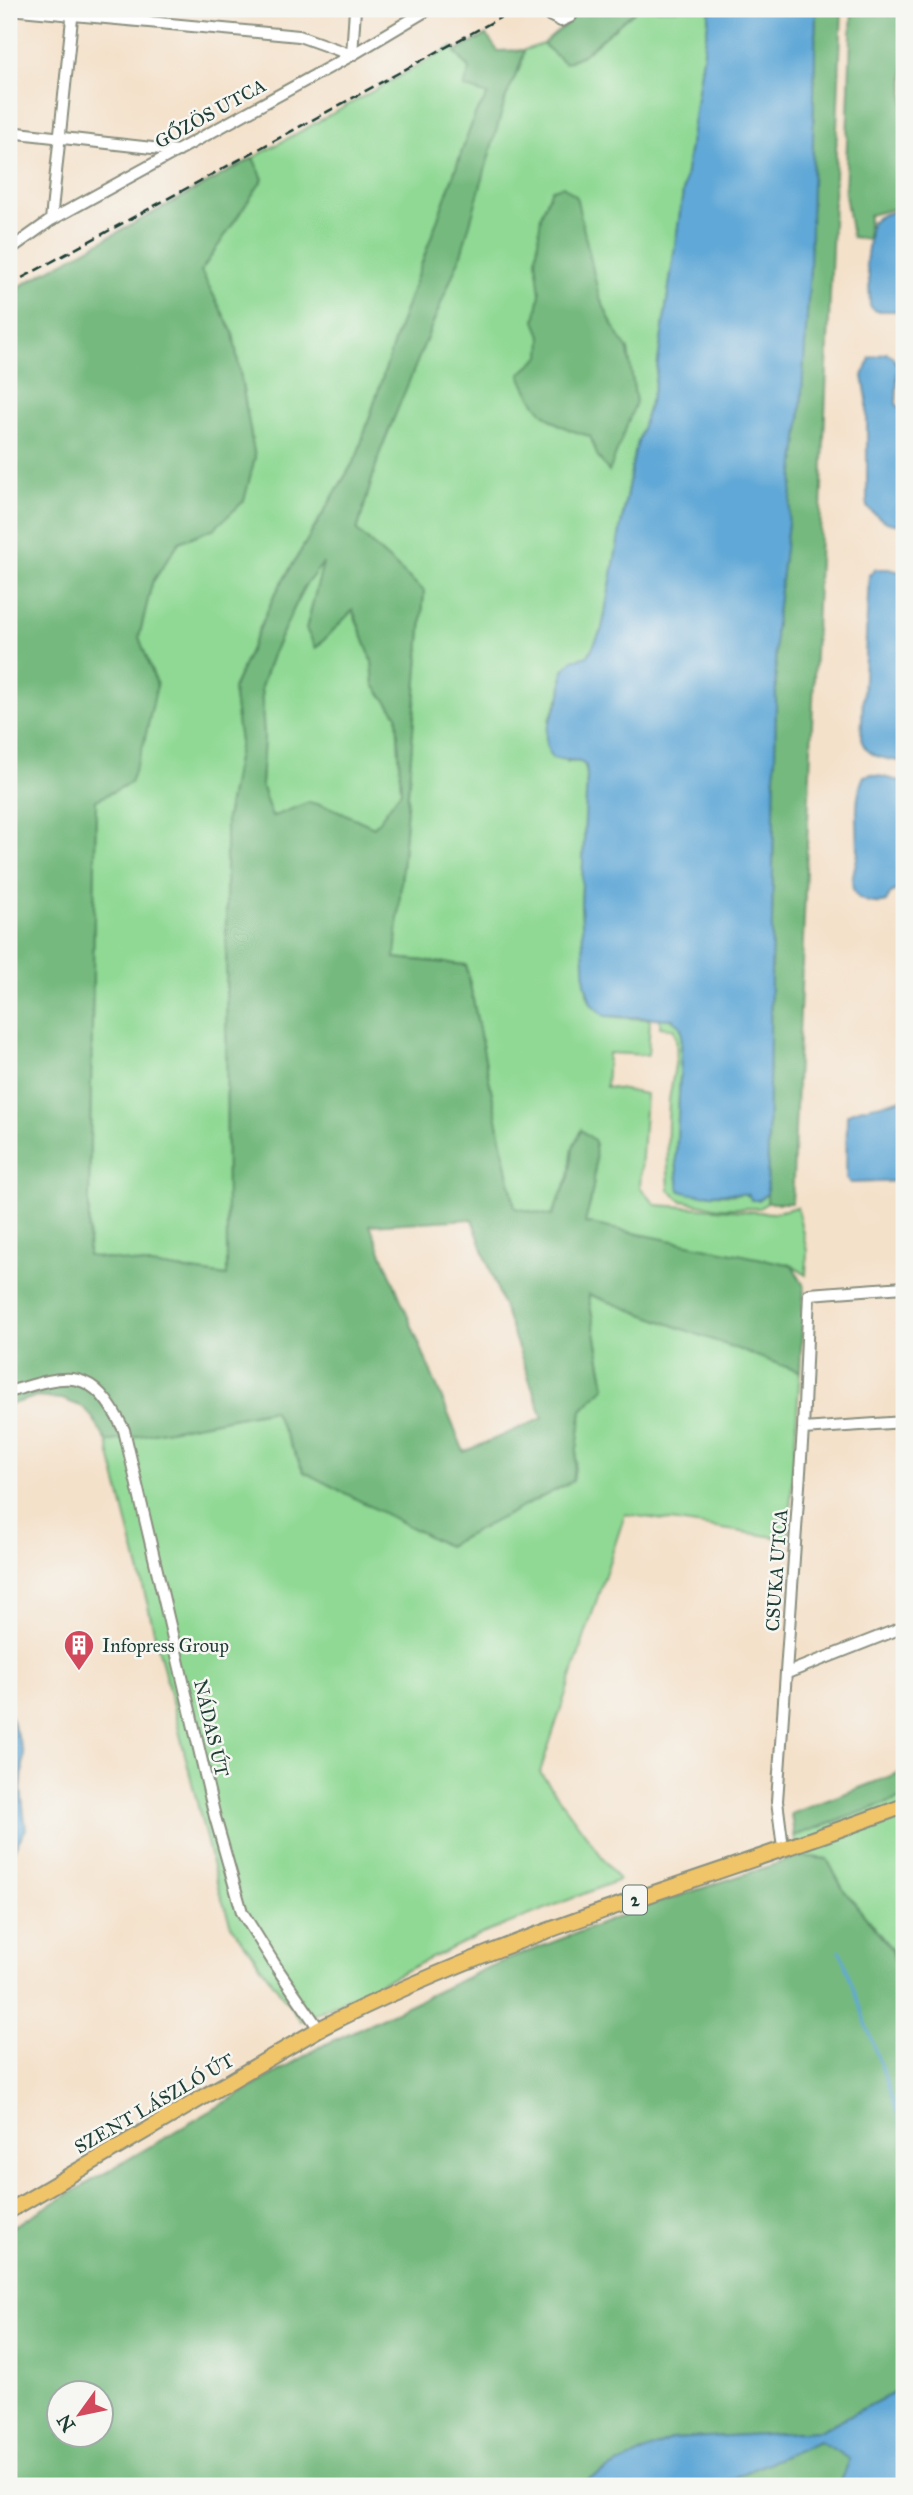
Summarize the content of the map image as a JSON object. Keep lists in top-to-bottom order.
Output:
{
  "streets": {
    "main road": ["2", "SZENT LÁSZLÓ ÚT"],
    "street": ["GŐZÖS UTCA", "CSUKA UTCA", "NÁDAS ÚT"]
  },
  "crossings": [
    ["CSUKA UTCA", "2"],
    ["NÁDAS ÚT", "2"],
    ["NÁDAS ÚT", "SZENT LÁSZLÓ ÚT"],
    ["2", "SZENT LÁSZLÓ ÚT"]
  ],
  "places": {
    "building": ["Infopress Group"]
  },
  "north": "bottom left"
}
